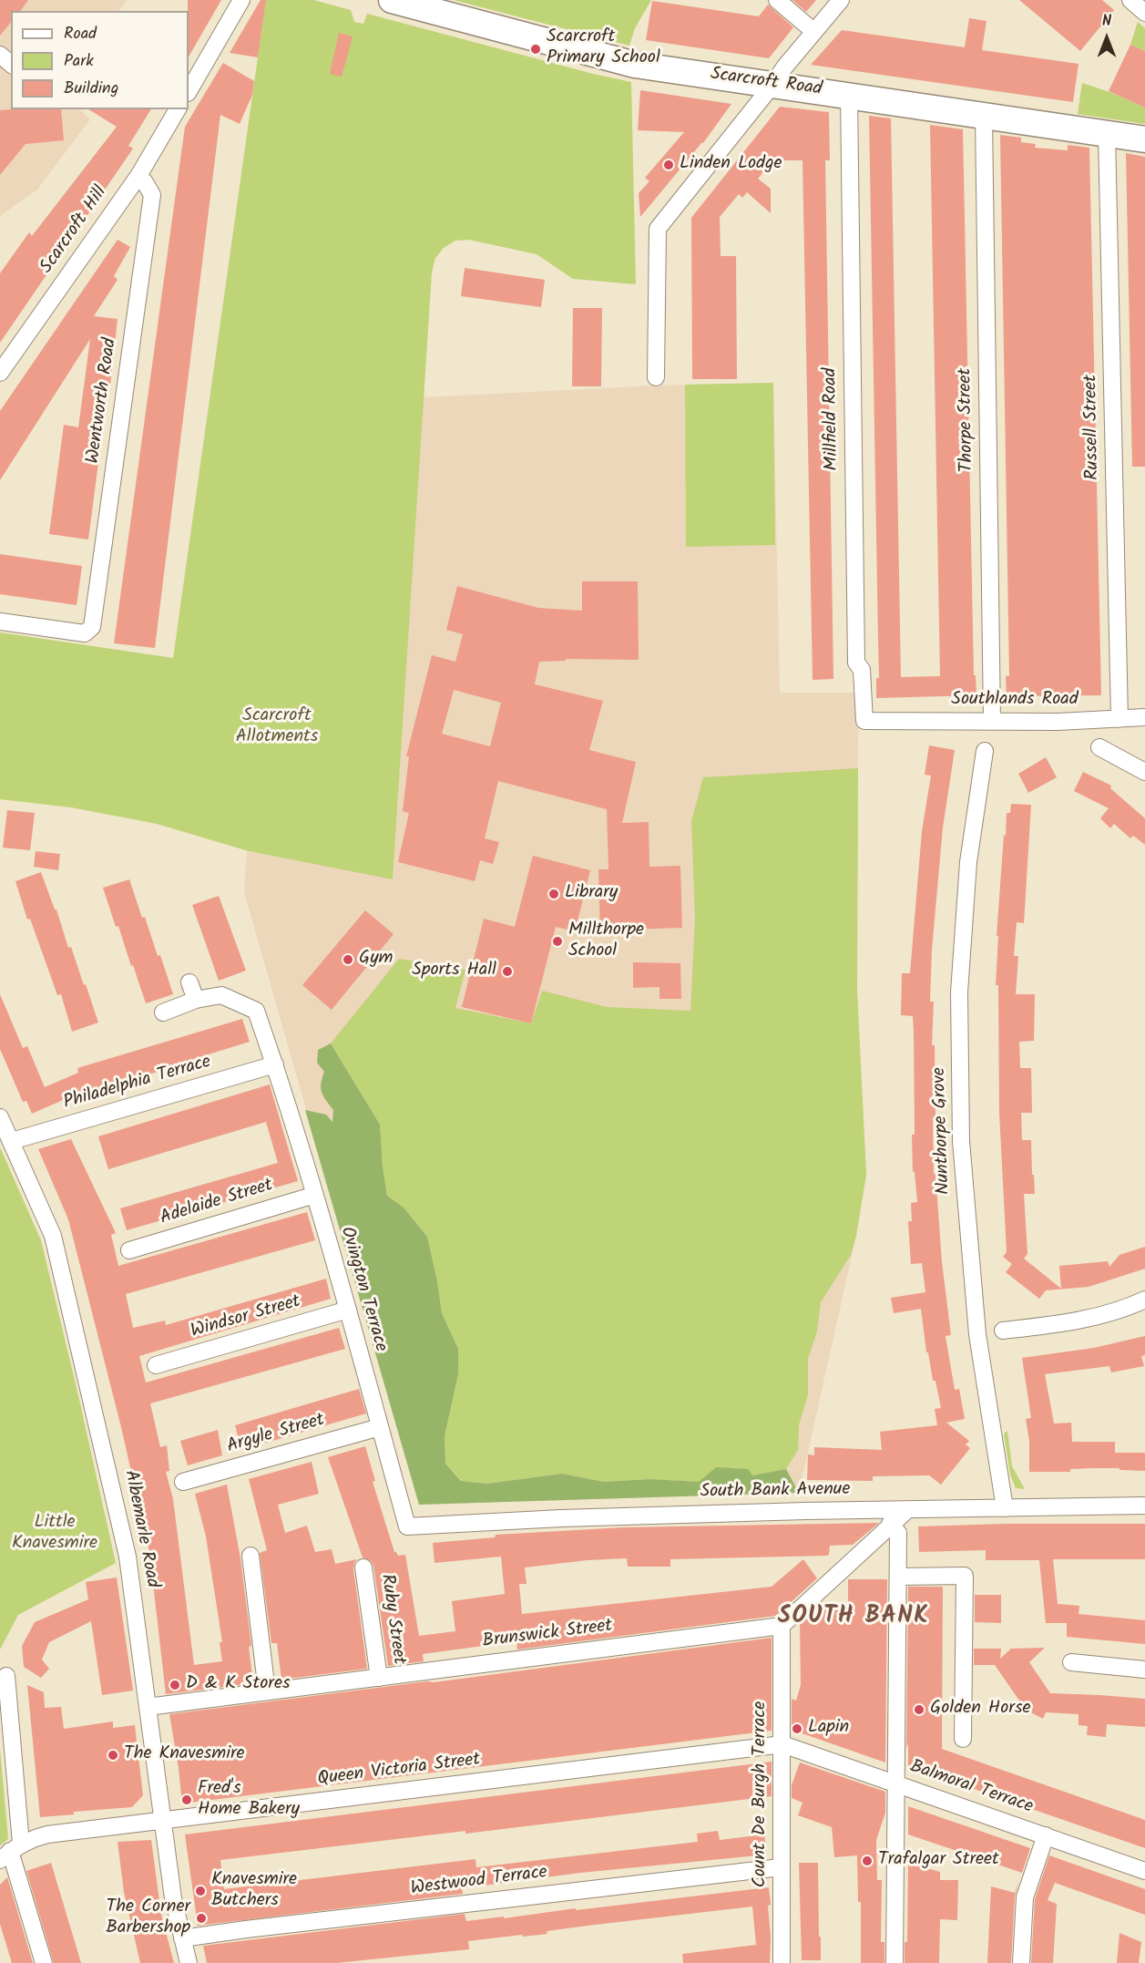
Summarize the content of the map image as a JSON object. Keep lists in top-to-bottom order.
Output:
{
  "streets": {
    "main road": ["Scarcroft Road"],
    "street": [
      "Scarcroft Hill",
      "Wentworth Road",
      "Millfield Road",
      "Thorpe Street",
      "Russell Street",
      "Southlands Road",
      "Philadelphia Terrace",
      "Nunthorpe Grove",
      "Adelaide Street",
      "Ovington Terrace",
      "Windsor Street",
      "Argyle Street",
      "South Bank Avenue",
      "Albemarle Road",
      "Ruby Street",
      "Brunswick Street",
      "Queen Victoria Street",
      "Balmoral Terrace",
      "Count De Burgh Terrace",
      "Westwood Terrace"
    ]
  },
  "crossings": [
    ["Scarcroft Road", "Millfield Road"],
    ["Scarcroft Road", "Thorpe Street"],
    ["Scarcroft Road", "Russell Street"],
    ["Scarcroft Hill", "Wentworth Road"],
    ["Millfield Road", "Southlands Road"],
    ["Thorpe Street", "Southlands Road"],
    ["Russell Street", "Southlands Road"],
    ["Philadelphia Terrace", "Ovington Terrace"],
    ["Philadelphia Terrace", "Albemarle Road"],
    ["Nunthorpe Grove", "South Bank Avenue"],
    ["Adelaide Street", "Ovington Terrace"],
    ["Ovington Terrace", "Windsor Street"],
    ["Ovington Terrace", "Argyle Street"],
    ["Ovington Terrace", "South Bank Avenue"],
    ["Albemarle Road", "Brunswick Street"],
    ["Albemarle Road", "Queen Victoria Street"],
    ["Albemarle Road", "Westwood Terrace"],
    ["Ruby Street", "Brunswick Street"],
    ["Brunswick Street", "Count De Burgh Terrace"],
    ["Queen Victoria Street", "Balmoral Terrace"],
    ["Queen Victoria Street", "Count De Burgh Terrace"],
    ["Balmoral Terrace", "Count De Burgh Terrace"],
    ["Count De Burgh Terrace", "Westwood Terrace"]
  ],
  "districts": ["SOUTH BANK"],
  "parks": ["Scarcroft Allotments", "Little Knavesmire"],
  "places": [
    "Scarcroft Primary School",
    "Linden Lodge",
    "Library",
    "Millthorpe School",
    "Gym",
    "Sports Hall",
    "D & K Stores",
    "Golden Horse",
    "Lapin",
    "The Knavesmire",
    "Fred's Home Bakery",
    "Trafalgar Street",
    "Knavesmire Butchers",
    "The Corner Barbershop"
  ],
  "legend": ["Road", "Park", "Building"],
  "north": "top"
}
